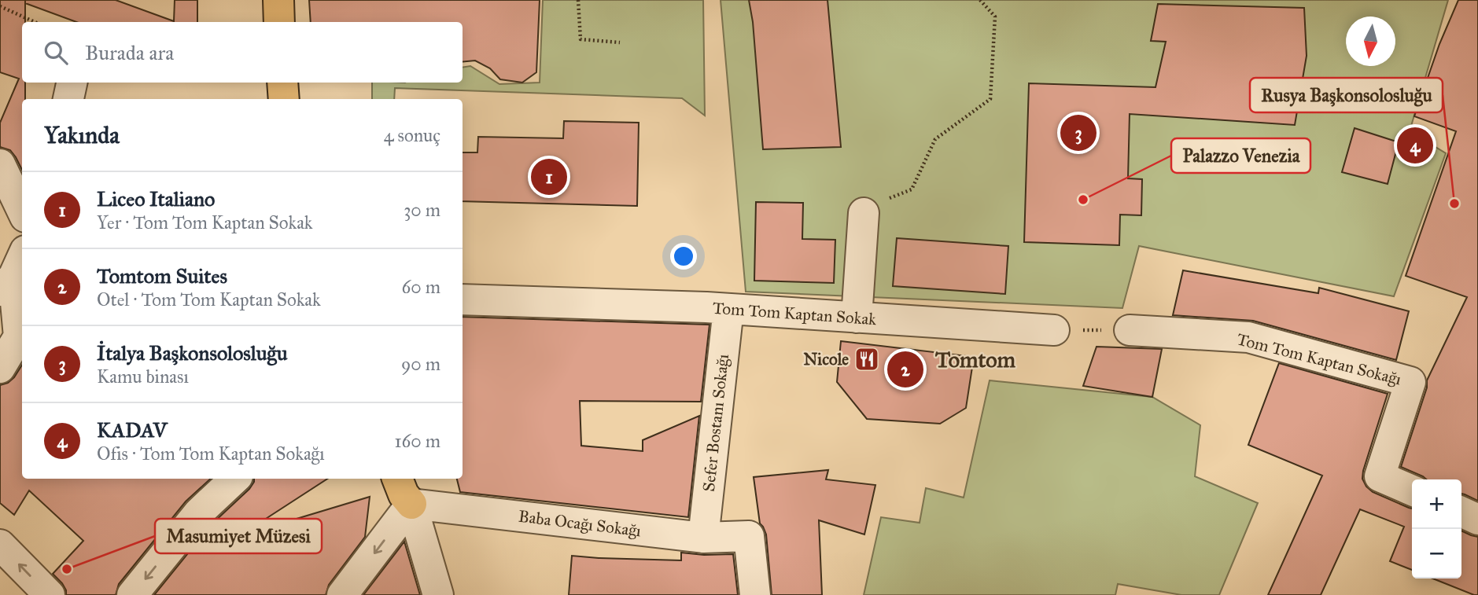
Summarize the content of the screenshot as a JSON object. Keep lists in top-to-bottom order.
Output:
{
  "streets": {
    "street": [
      "Tom Tom Kaptan Sokak",
      "Tom Tom Kaptan Sokağı",
      "Sefer Bostanı Sokağı",
      "Baba Ocağı Sokağı"
    ]
  },
  "crossings": [
    ["Tom Tom Kaptan Sokak", "Sefer Bostanı Sokağı"],
    ["Sefer Bostanı Sokağı", "Baba Ocağı Sokağı"]
  ],
  "districts": ["Tomtom"],
  "places": {
    "other": ["Palazzo Venezia", "Rusya Başkonsolosluğu", "Masumiyet Müzesi"],
    "restaurant": ["Nicole"]
  },
  "north": "bottom",
  "page": {
    "search": "Burada ara",
    "heading": ["Yakında", "4 sonuç"],
    "pins": [
      "3",
      "4",
      "1",
      "2"
    ],
    "list": [
      {
        "mark": "1",
        "name": "Liceo Italiano",
        "note": "Yer · Tom Tom Kaptan Sokak",
        "value": "30 m"
      },
      {
        "mark": "2",
        "name": "Tomtom Suites",
        "note": "Otel · Tom Tom Kaptan Sokak",
        "value": "60 m"
      },
      {
        "mark": "3",
        "name": "İtalya Başkonsolosluğu",
        "note": "Kamu binası",
        "value": "90 m"
      },
      {
        "mark": "4",
        "name": "KADAV",
        "note": "Ofis · Tom Tom Kaptan Sokağı",
        "value": "160 m"
      }
    ],
    "map_buttons": ["+", "−"]
  }
}
